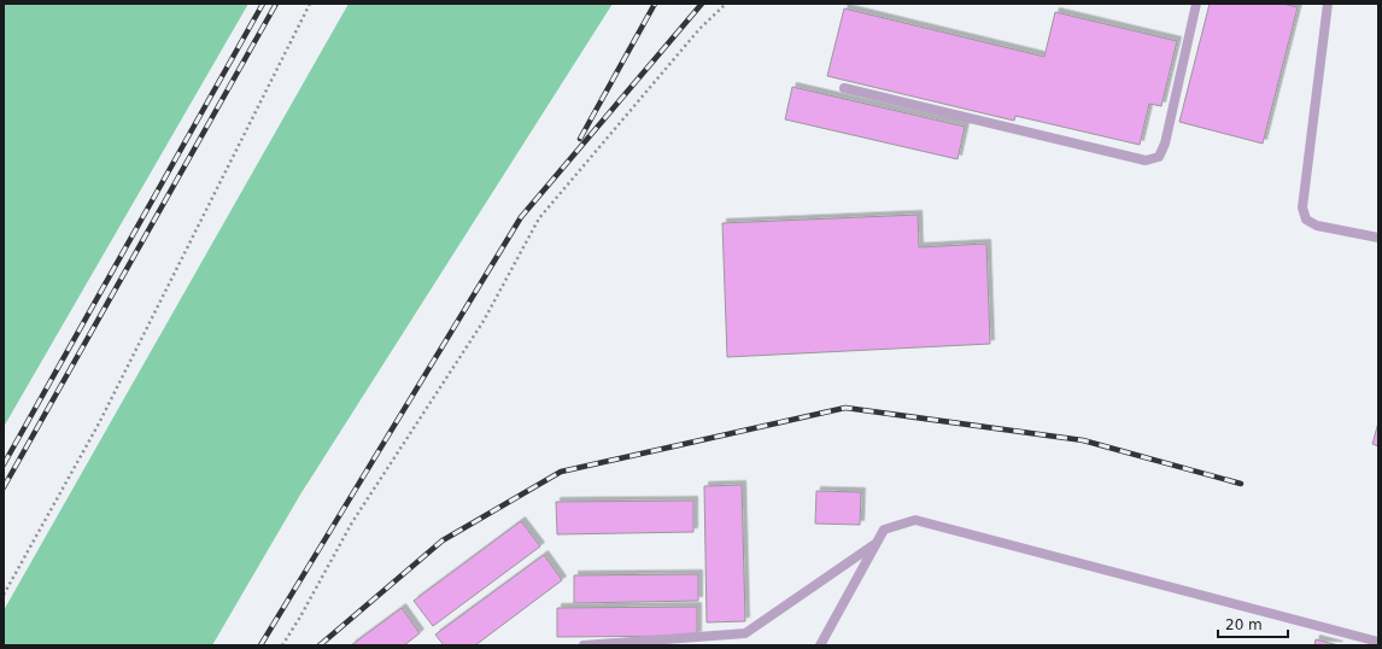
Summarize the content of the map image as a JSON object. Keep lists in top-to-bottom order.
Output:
{
  "scale_bar": "20 m"
}
